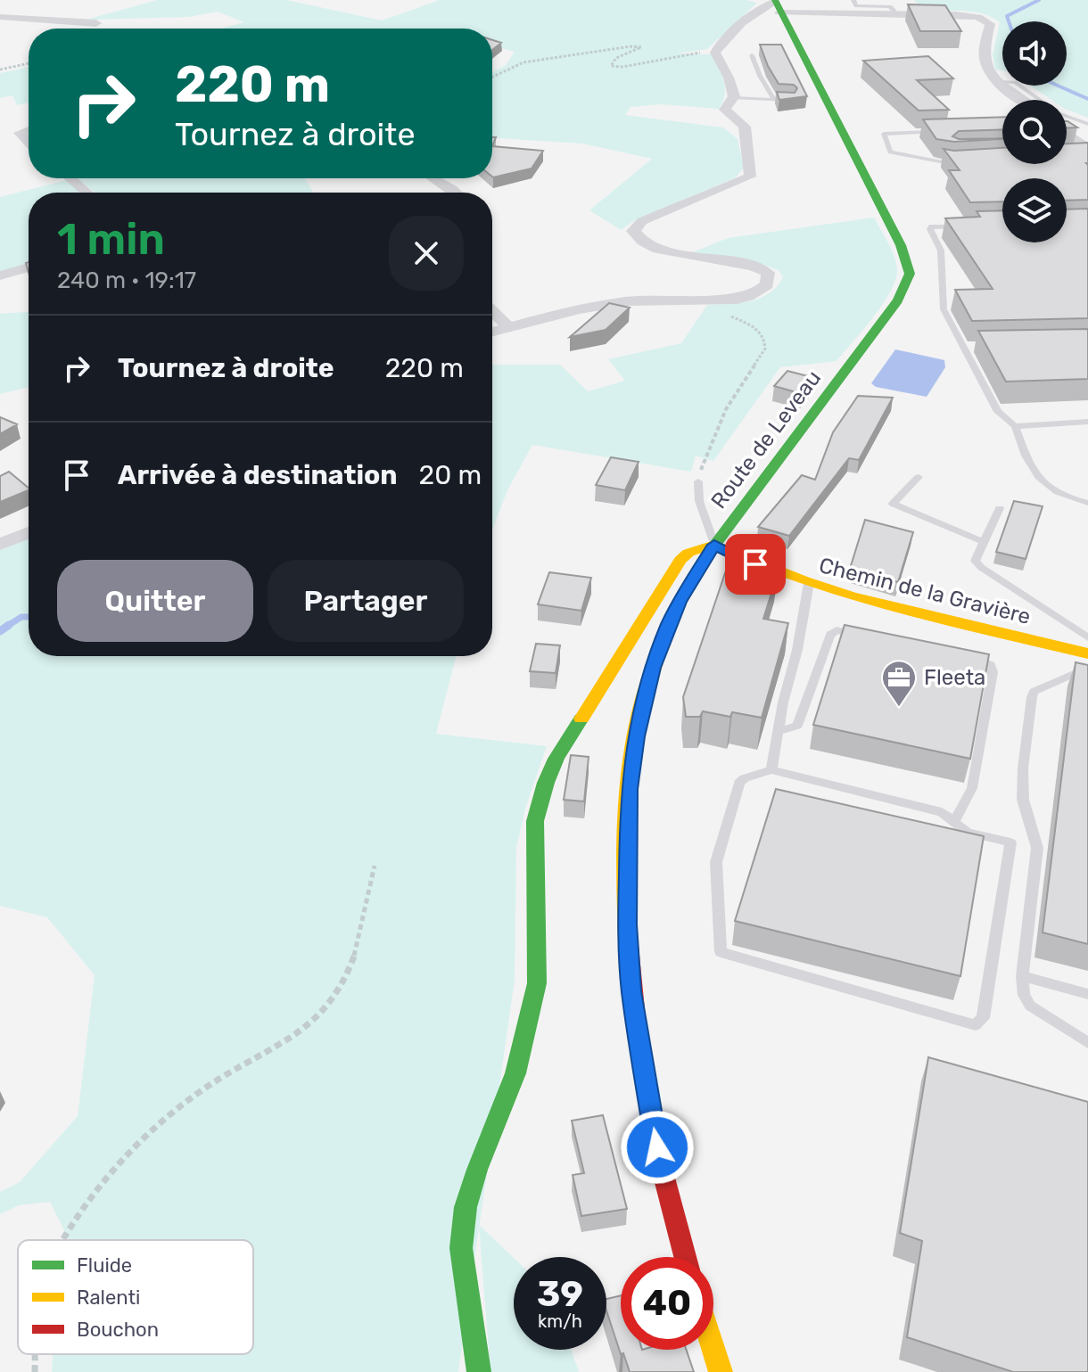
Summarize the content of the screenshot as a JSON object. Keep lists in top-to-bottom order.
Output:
{
  "streets": {
    "street": ["Route de Leveau", "Chemin de la Gravière"]
  },
  "crossings": [
    ["Route de Leveau", "Chemin de la Gravière"]
  ],
  "places": {
    "office": ["Fleeta"]
  },
  "legend": ["Fluide", "Ralenti", "Bouchon"],
  "page": {
    "turn": ["220 m", "Tournez à droite"],
    "heading": ["1 min", "240 m · 19:17"],
    "list": [
      {
        "name": "Tournez à droite",
        "value": "220 m"
      },
      {
        "name": "Arrivée à destination",
        "value": "20 m"
      }
    ],
    "buttons": ["Quitter", "Partager"],
    "speed": "39 km/h",
    "limit": "40"
  }
}
